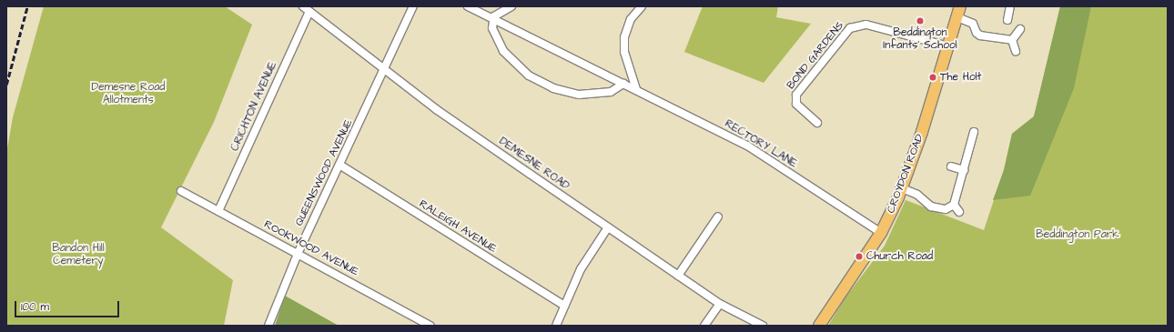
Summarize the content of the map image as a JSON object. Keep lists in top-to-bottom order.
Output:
{
  "streets": {
    "highway": ["CROYDON ROAD"],
    "street": [
      "BOND GARDENS",
      "CRICHTON AVENUE",
      "RECTORY LANE",
      "DEMESNE ROAD",
      "QUEENSWOOD AVENUE",
      "RALEIGH AVENUE",
      "ROOKWOOD AVENUE"
    ]
  },
  "crossings": [
    ["BOND GARDENS", "CROYDON ROAD"],
    ["CRICHTON AVENUE", "DEMESNE ROAD"],
    ["CRICHTON AVENUE", "ROOKWOOD AVENUE"],
    ["RECTORY LANE", "CROYDON ROAD"],
    ["DEMESNE ROAD", "QUEENSWOOD AVENUE"],
    ["QUEENSWOOD AVENUE", "RALEIGH AVENUE"],
    ["QUEENSWOOD AVENUE", "ROOKWOOD AVENUE"]
  ],
  "parks": ["Demesne Road Allotments", "Beddington Park", "Bandon Hill Cemetery"],
  "places": ["Beddington Infants' School", "The Holt", "Church Road"],
  "scale_bar": "100 m"
}
